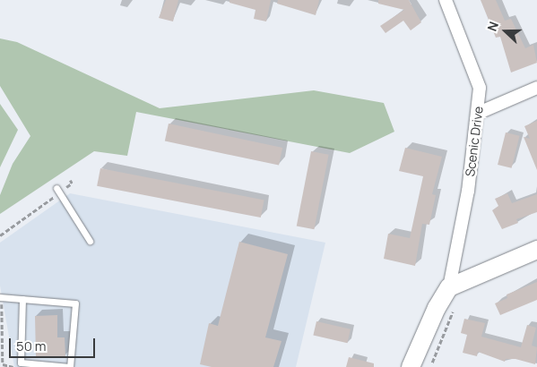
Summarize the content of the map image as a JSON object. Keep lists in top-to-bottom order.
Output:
{
  "streets": {
    "street": ["Scenic Drive"]
  },
  "scale_bar": "50 m",
  "north": "left"
}
